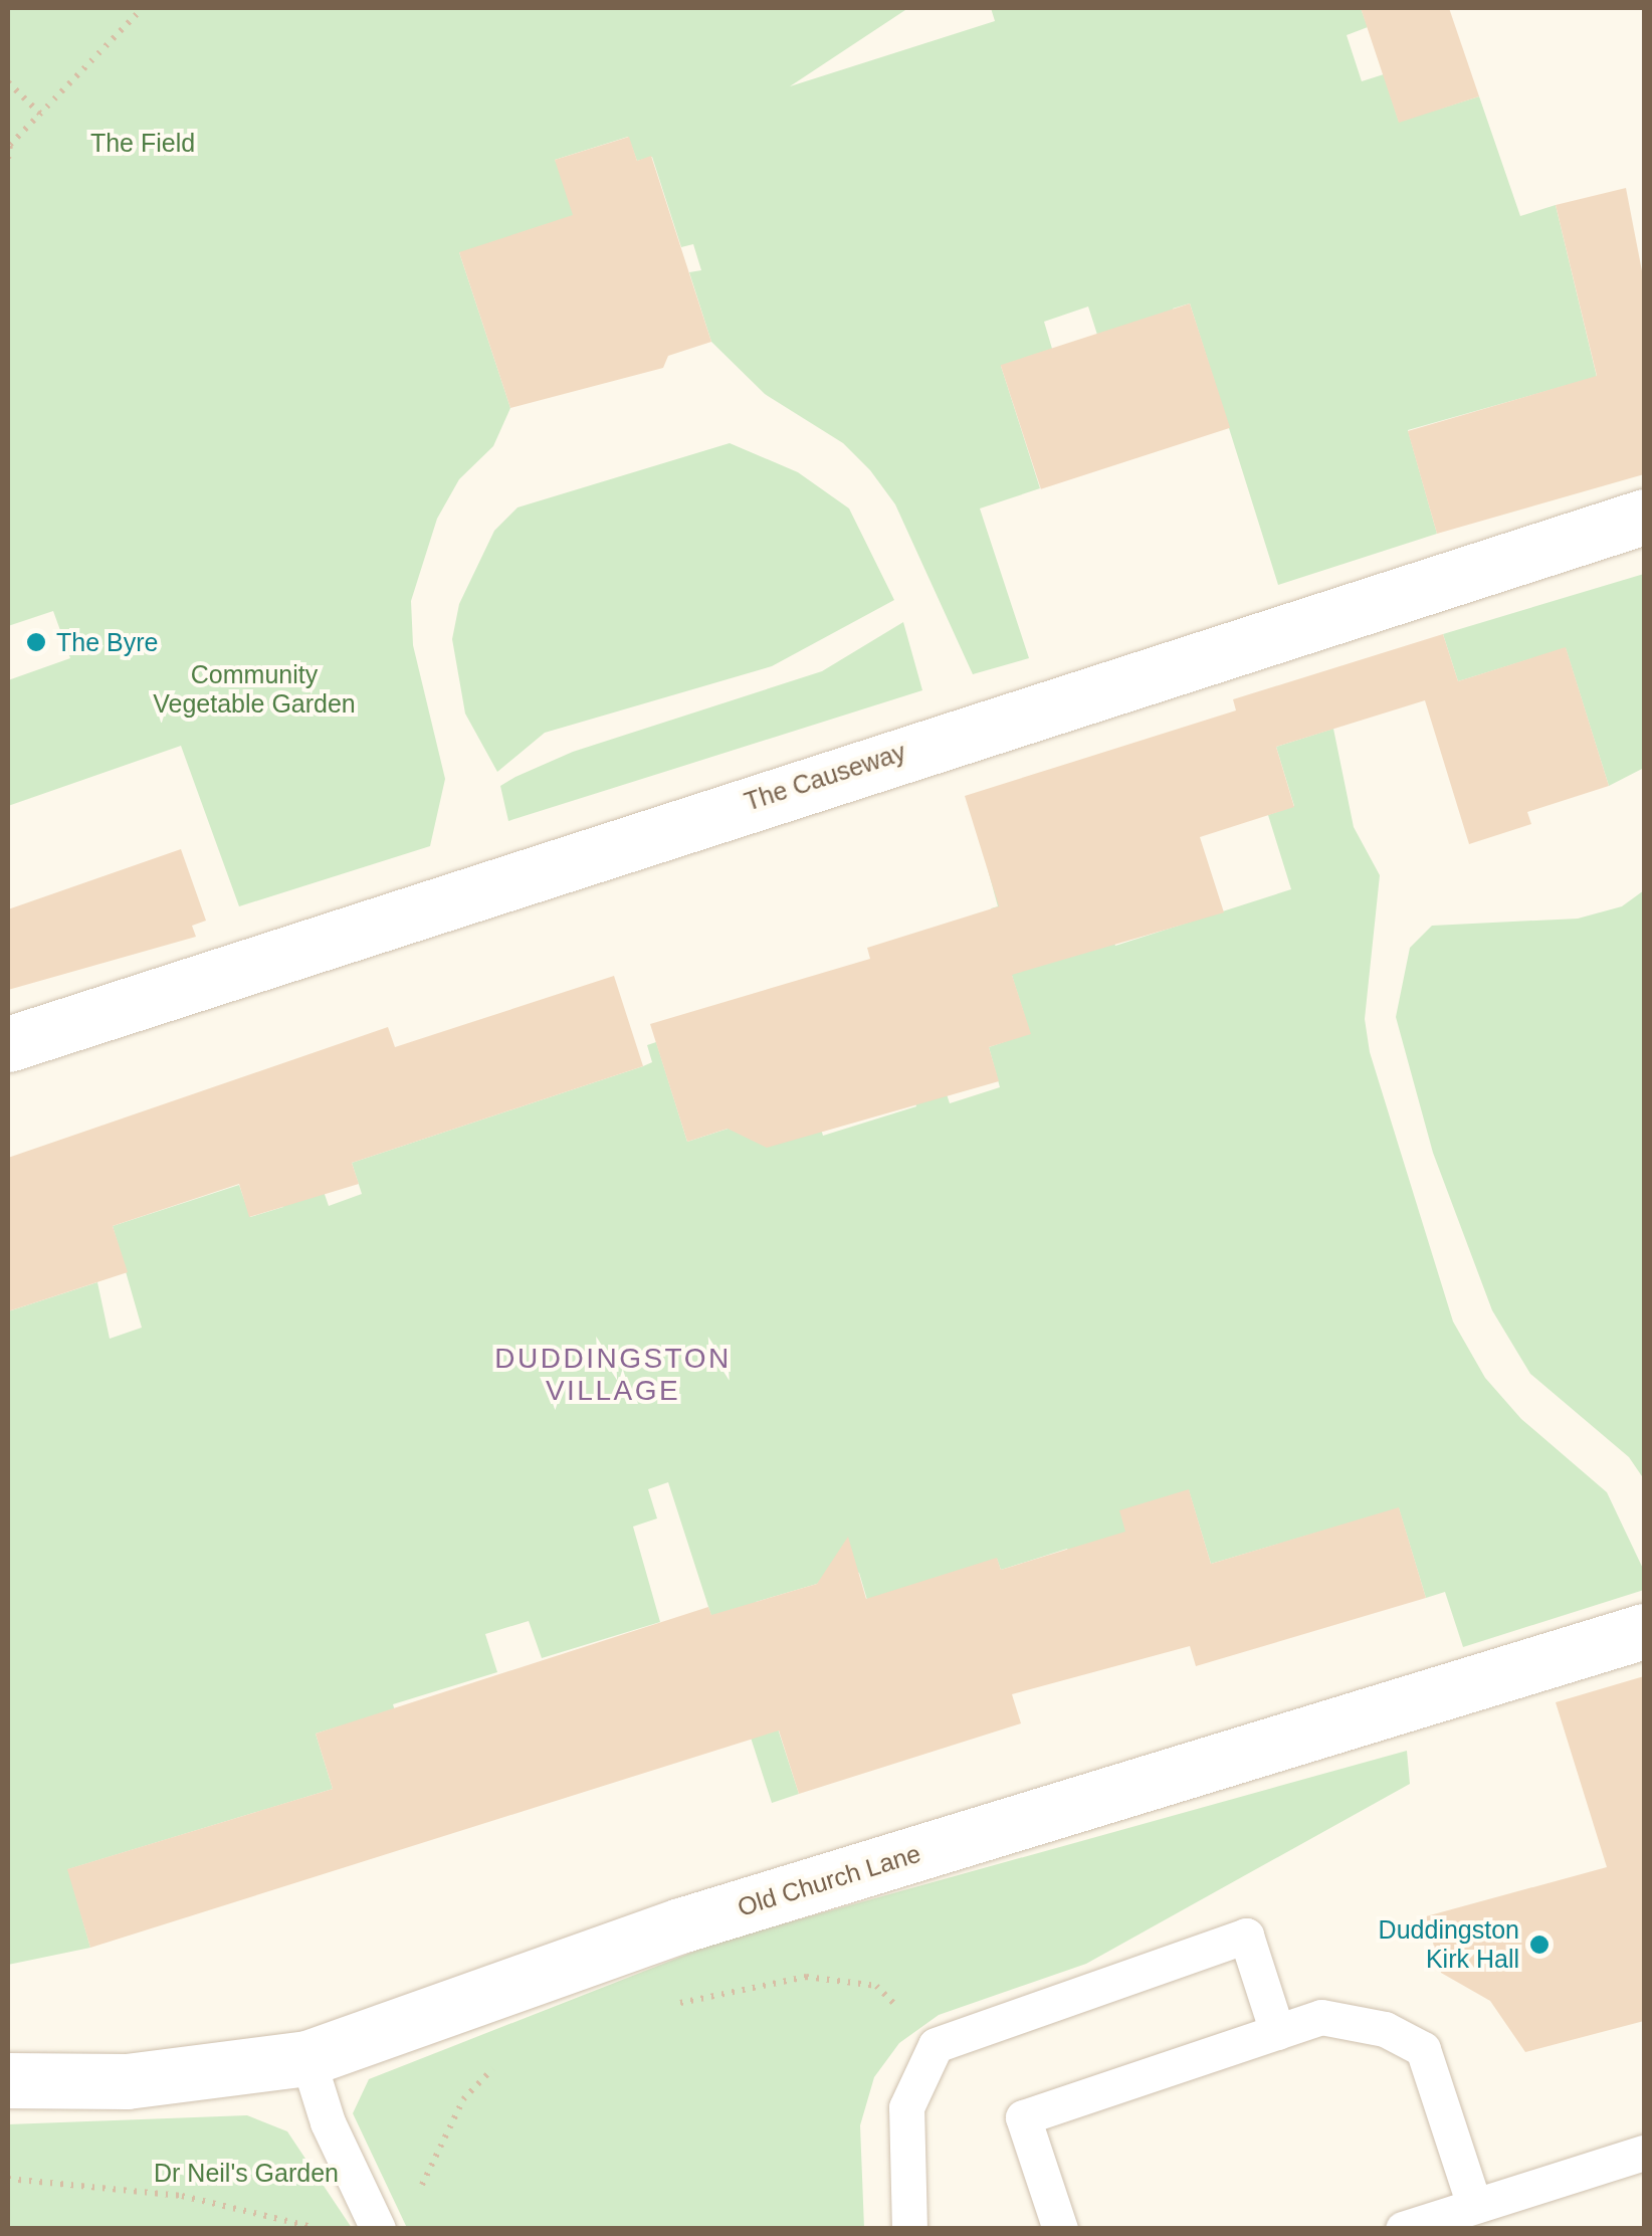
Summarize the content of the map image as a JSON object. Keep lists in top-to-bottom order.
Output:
{
  "streets": {
    "street": ["The Causeway", "Old Church Lane"]
  },
  "districts": ["DUDDINGSTON VILLAGE"],
  "parks": ["The Field", "Community Vegetable Garden", "Dr Neil's Garden"],
  "places": ["The Byre", "Duddingston Kirk Hall"]
}
